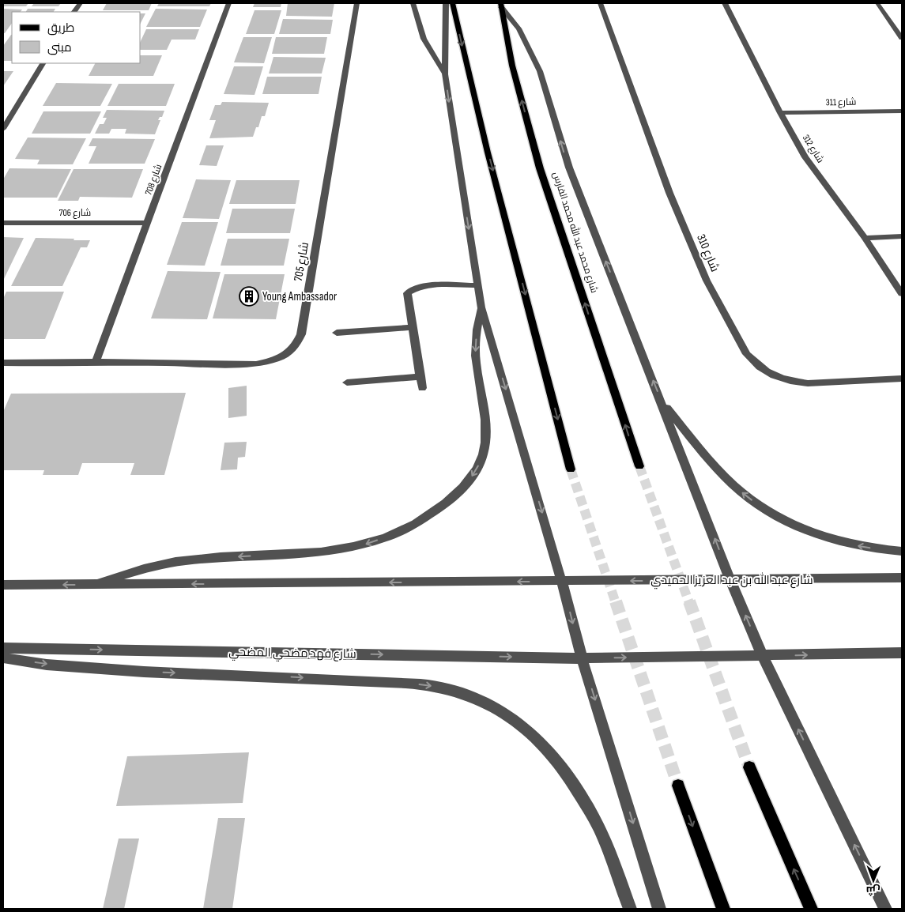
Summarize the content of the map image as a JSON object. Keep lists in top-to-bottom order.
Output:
{
  "streets": {
    "main road": ["شارع محمد عبد الله محمد الفارس"],
    "street": [
      "شارع 311",
      "شارع 312",
      "شارع 708",
      "شارع 706",
      "شارع 310",
      "شارع 705",
      "شارع عبد الله بن عبد العزيز الحميدي",
      "شارع فهد مضحي المضحي"
    ]
  },
  "crossings": [
    ["شارع 311", "شارع 312"],
    ["شارع 708", "شارع 706"],
    ["شارع 708", "شارع 705"]
  ],
  "places": {
    "building": ["Young Ambassador"]
  },
  "legend": ["طريق", "مبنى"],
  "north": "bottom"
}
